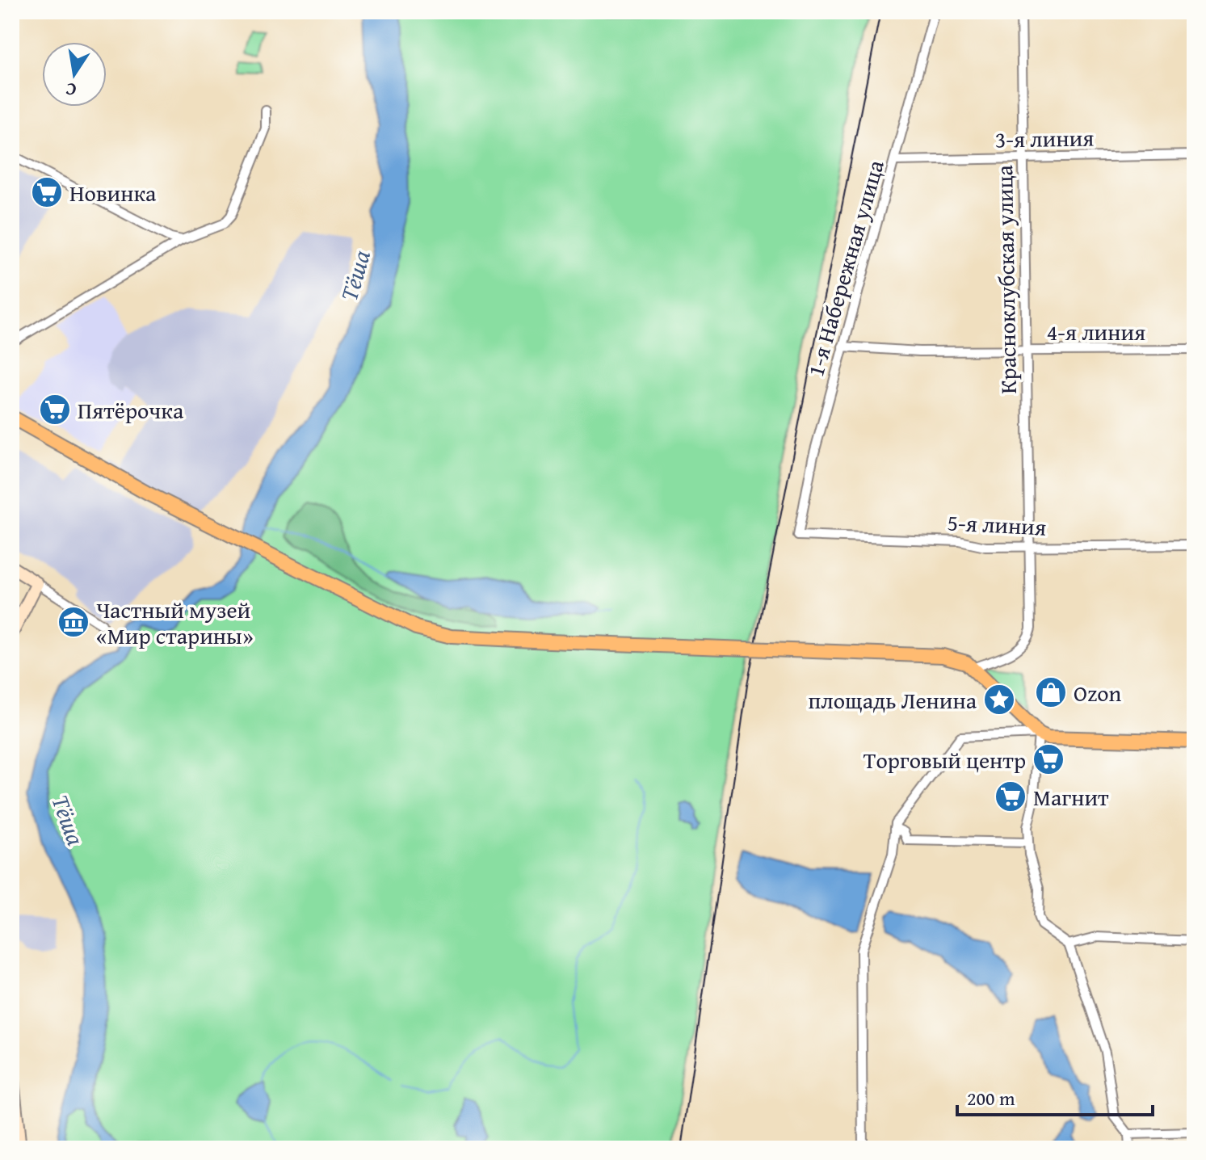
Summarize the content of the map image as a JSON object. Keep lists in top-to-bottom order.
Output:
{
  "streets": {
    "street": [
      "3-я линия",
      "1-я Набережная улица",
      "Красноклубская улица",
      "4-я линия",
      "5-я линия"
    ]
  },
  "crossings": [
    ["3-я линия", "1-я Набережная улица"],
    ["3-я линия", "Красноклубская улица"],
    ["1-я Набережная улица", "4-я линия"],
    ["1-я Набережная улица", "5-я линия"],
    ["Красноклубская улица", "4-я линия"],
    ["Красноклубская улица", "5-я линия"]
  ],
  "water": ["Тёша"],
  "places": {
    "supermarket": [
      "Новинка",
      "Пятёрочка",
      "Торговый центр",
      "Магнит"
    ],
    "museum": ["Частный музей «Мир старины»"],
    "shop": ["Ozon"],
    "place": ["площадь Ленина"]
  },
  "scale_bar": "200 m",
  "north": "bottom"
}
